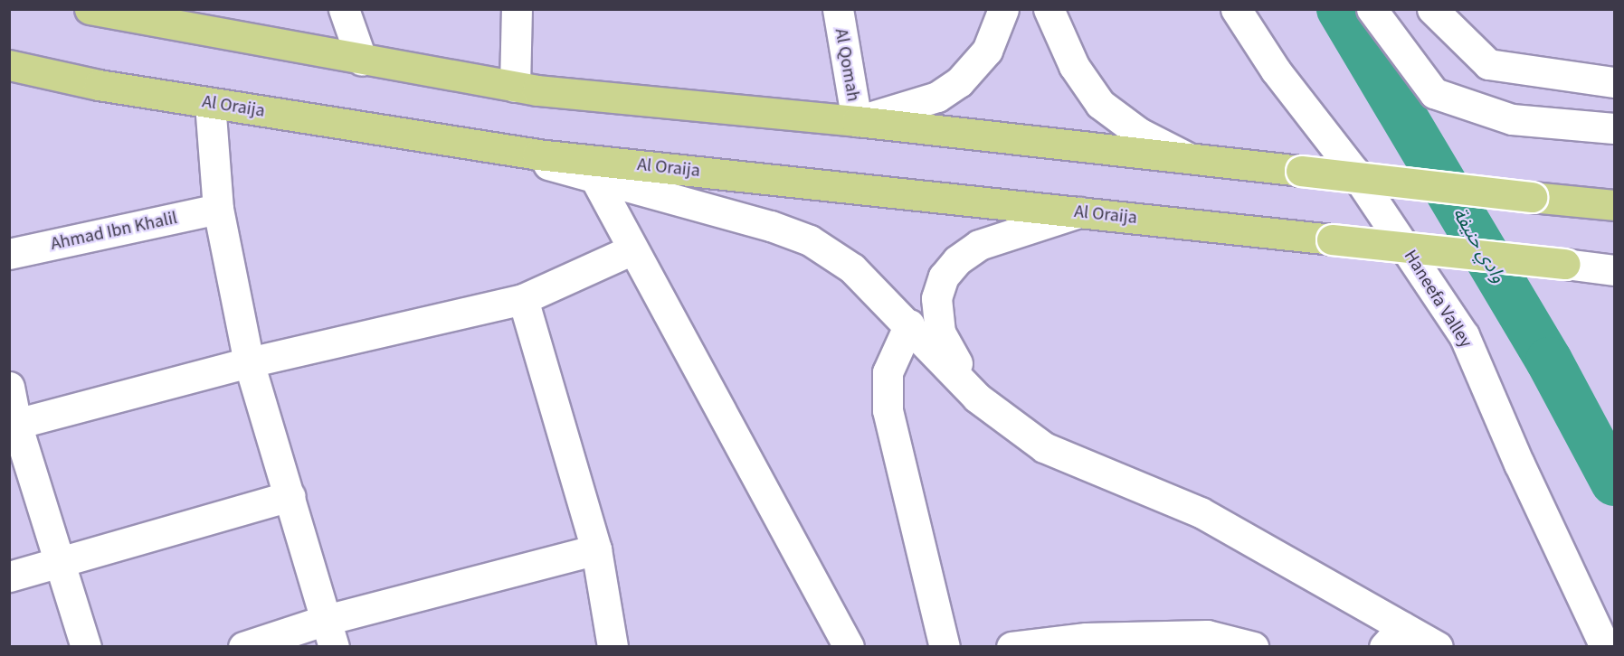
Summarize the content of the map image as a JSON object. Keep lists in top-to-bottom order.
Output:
{
  "streets": {
    "main road": ["Al Oraija"],
    "street": ["Al Qomah", "Ahmad Ibn Khalil", "Haneefa Valley"]
  },
  "water": ["وادي حنيفة"]
}
